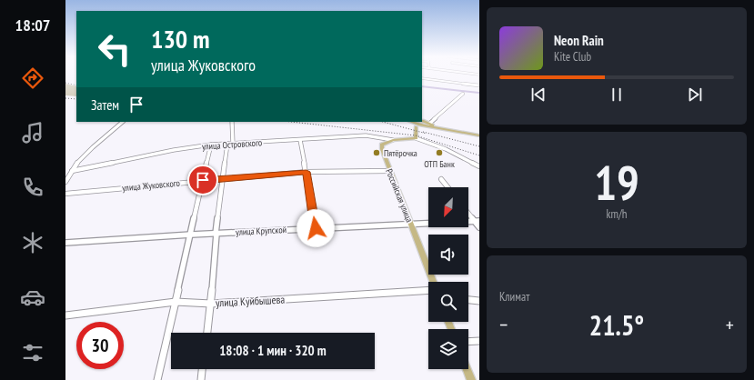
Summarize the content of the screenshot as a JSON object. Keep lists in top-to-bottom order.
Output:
{
  "streets": {
    "main road": ["Российская улица"],
    "street": [
      "улица Островского",
      "улица Жуковского",
      "улица Крупской",
      "улица Куйбышева"
    ]
  },
  "crossings": [
    ["улица Островского", "Российская улица"],
    ["улица Жуковского", "Российская улица"],
    ["Российская улица", "улица Крупской"]
  ],
  "places": ["Пятёрочка", "ОТП Банк"],
  "north": "bottom left",
  "page": {
    "tabs": "18:07",
    "turn": ["130 m", "улица Жуковского"],
    "song": ["Neon Rain", "Kite Club"],
    "then": "Затем",
    "tile": [
      ["19", "km/h"],
      "Климат"
    ],
    "heat": ["−", "21.5°", "+"],
    "limit": "30",
    "trip": "18:08 · 1 мин · 320 m"
  }
}
